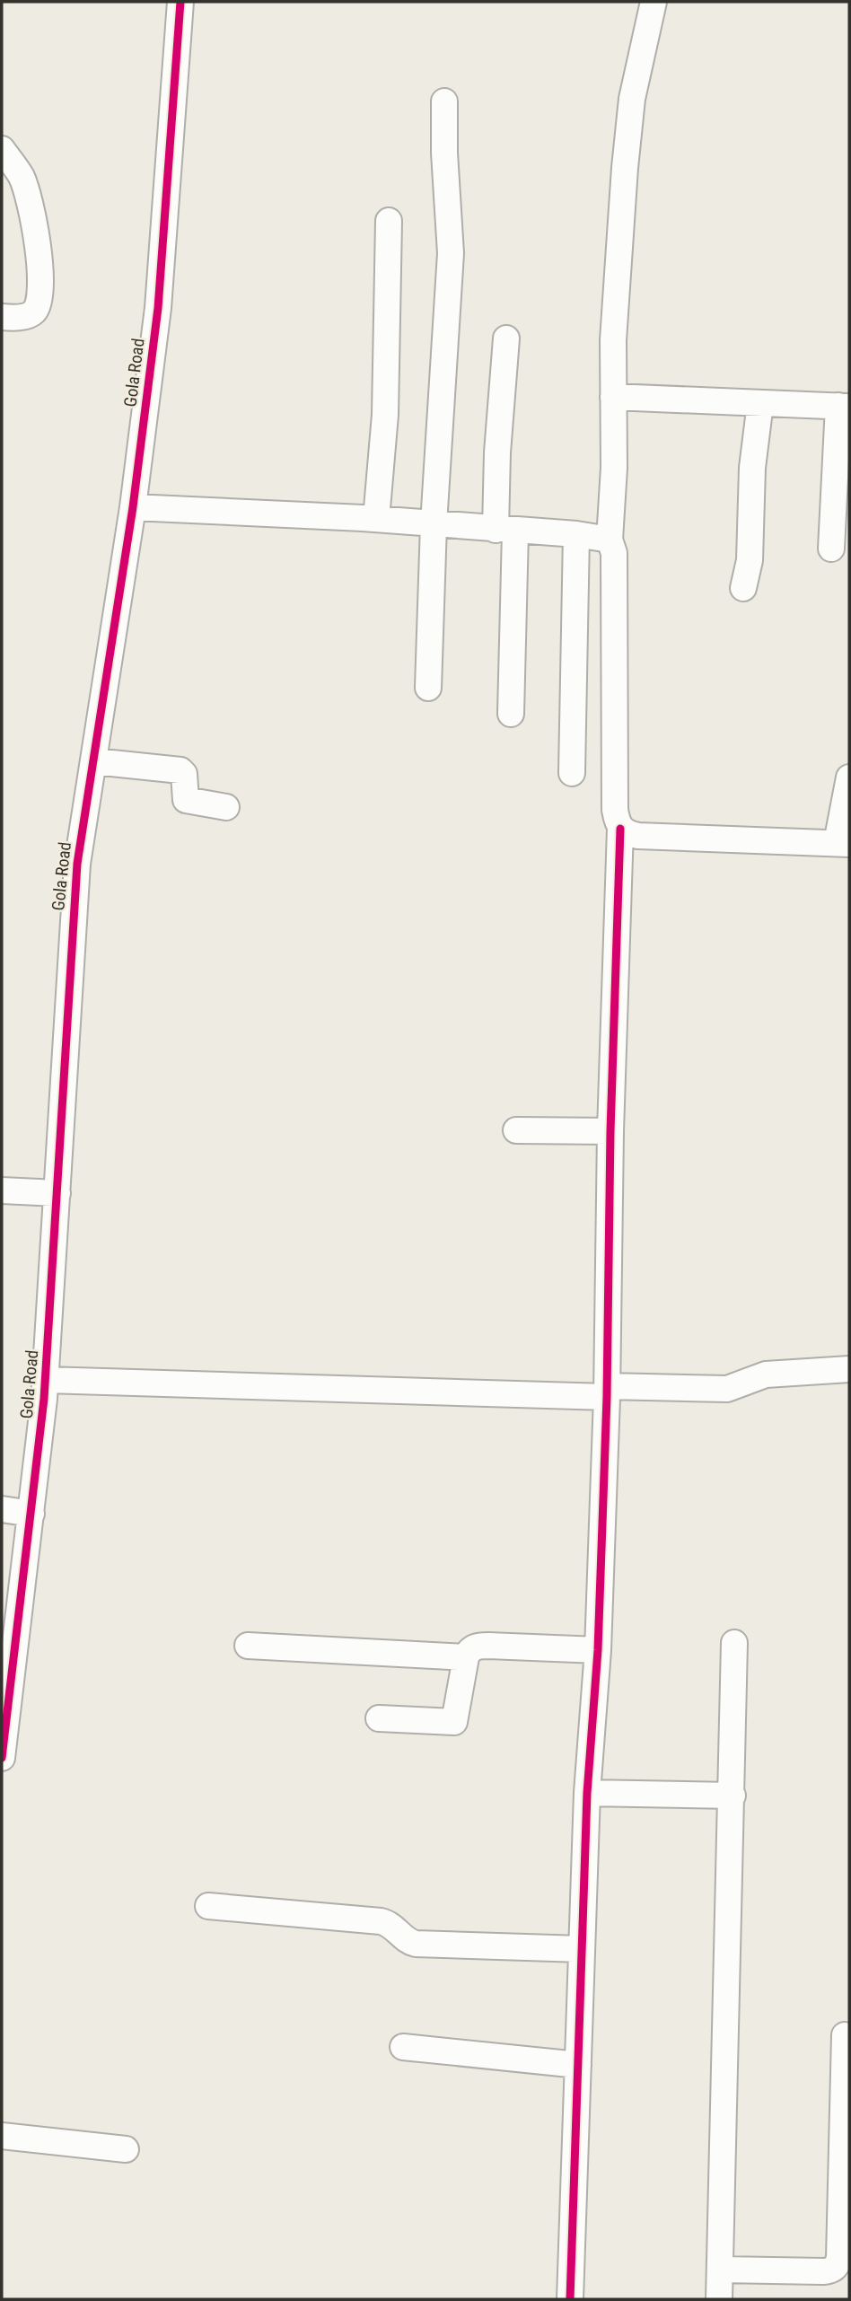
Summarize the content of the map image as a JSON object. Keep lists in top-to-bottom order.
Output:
{
  "streets": {
    "street": ["Gola Road"]
  }
}
